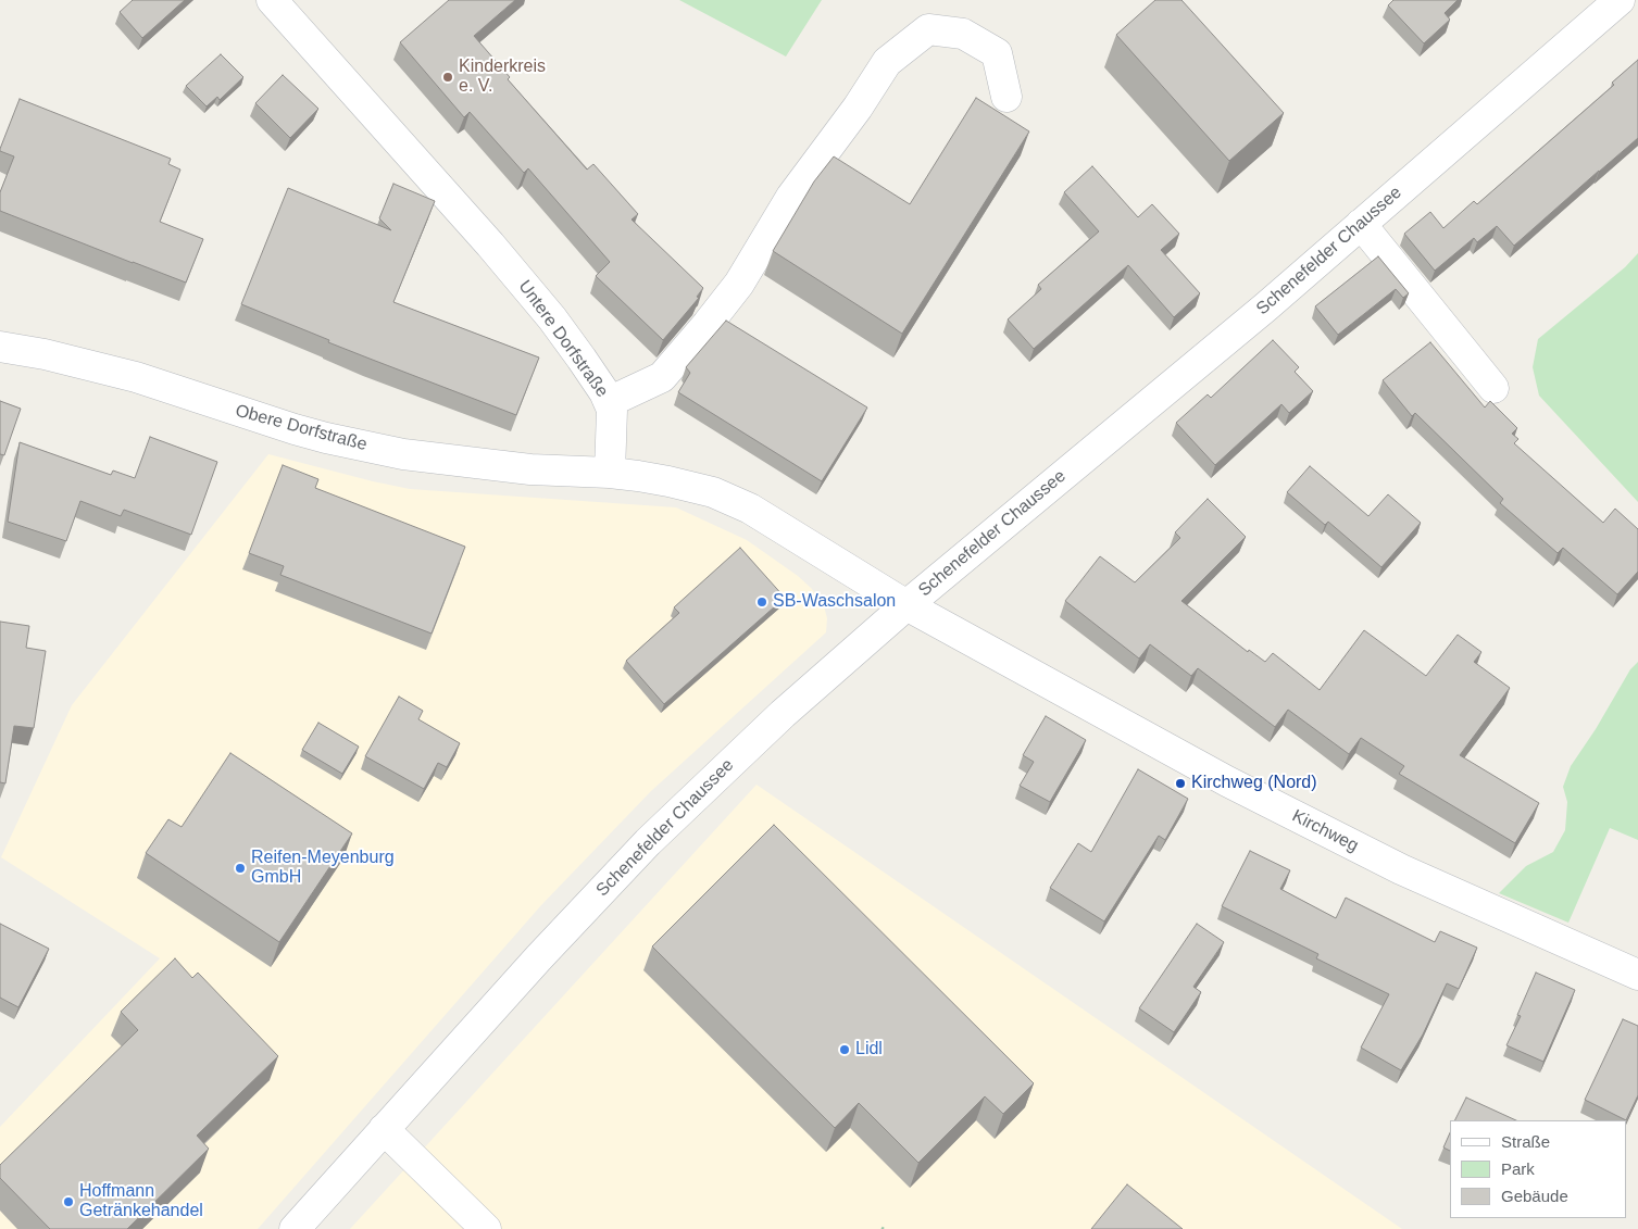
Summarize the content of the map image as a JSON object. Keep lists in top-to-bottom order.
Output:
{
  "streets": {
    "street": [
      "Schenefelder Chaussee",
      "Untere Dorfstraße",
      "Obere Dorfstraße",
      "Kirchweg"
    ]
  },
  "crossings": [
    ["Schenefelder Chaussee", "Kirchweg"],
    ["Untere Dorfstraße", "Obere Dorfstraße"]
  ],
  "places": [
    "Kinderkreis e. V.",
    "SB-Waschsalon",
    "Kirchweg (Nord)",
    "Reifen-Meyenburg GmbH",
    "Lidl",
    "Hoffmann Getränkehandel"
  ],
  "legend": ["Straße", "Park", "Gebäude"]
}
